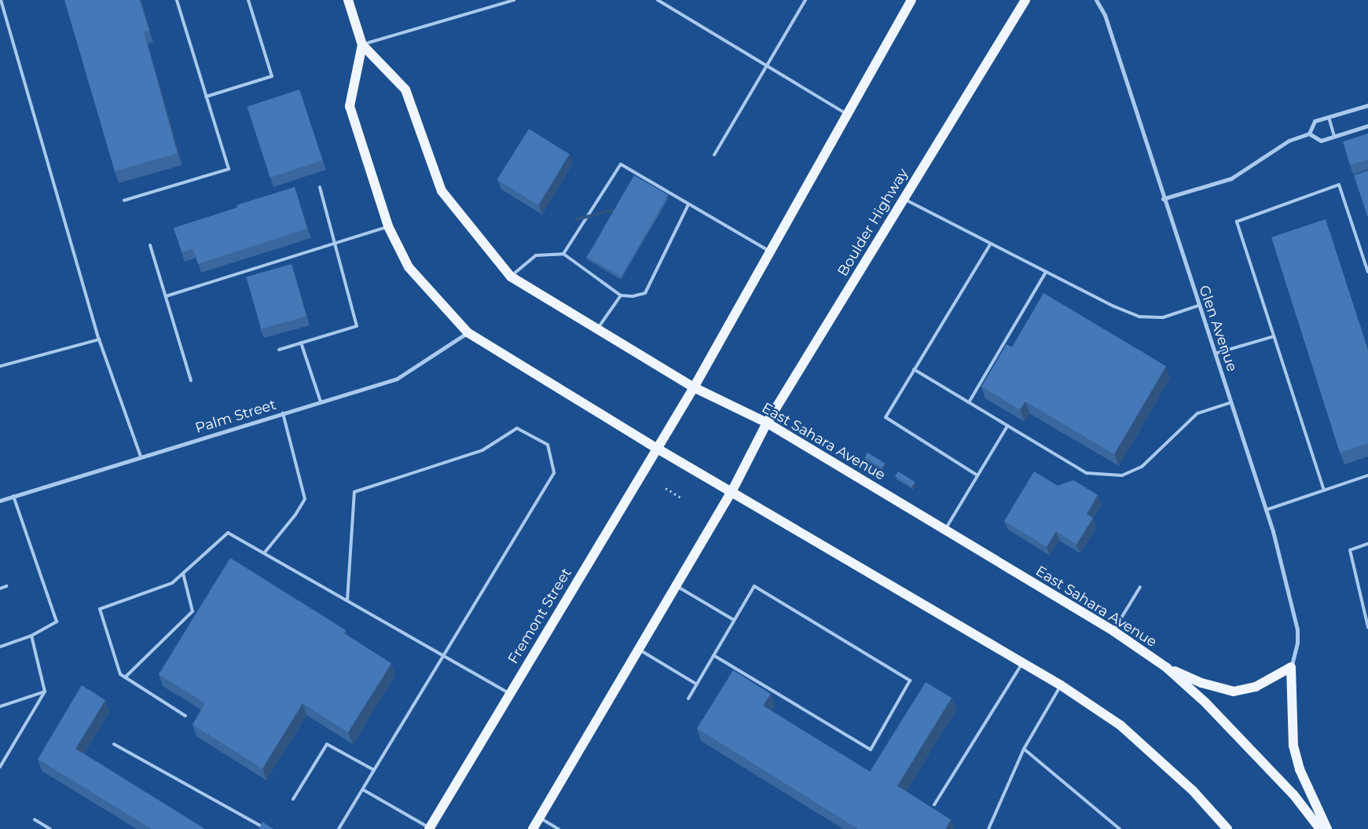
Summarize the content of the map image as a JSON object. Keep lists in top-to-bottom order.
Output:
{
  "streets": {
    "main road": ["Boulder Highway", "East Sahara Avenue", "Fremont Street"],
    "street": ["Glen Avenue", "Palm Street"]
  },
  "crossings": [
    ["Boulder Highway", "East Sahara Avenue"],
    ["Palm Street", "East Sahara Avenue"],
    ["East Sahara Avenue", "Fremont Street"]
  ]
}
